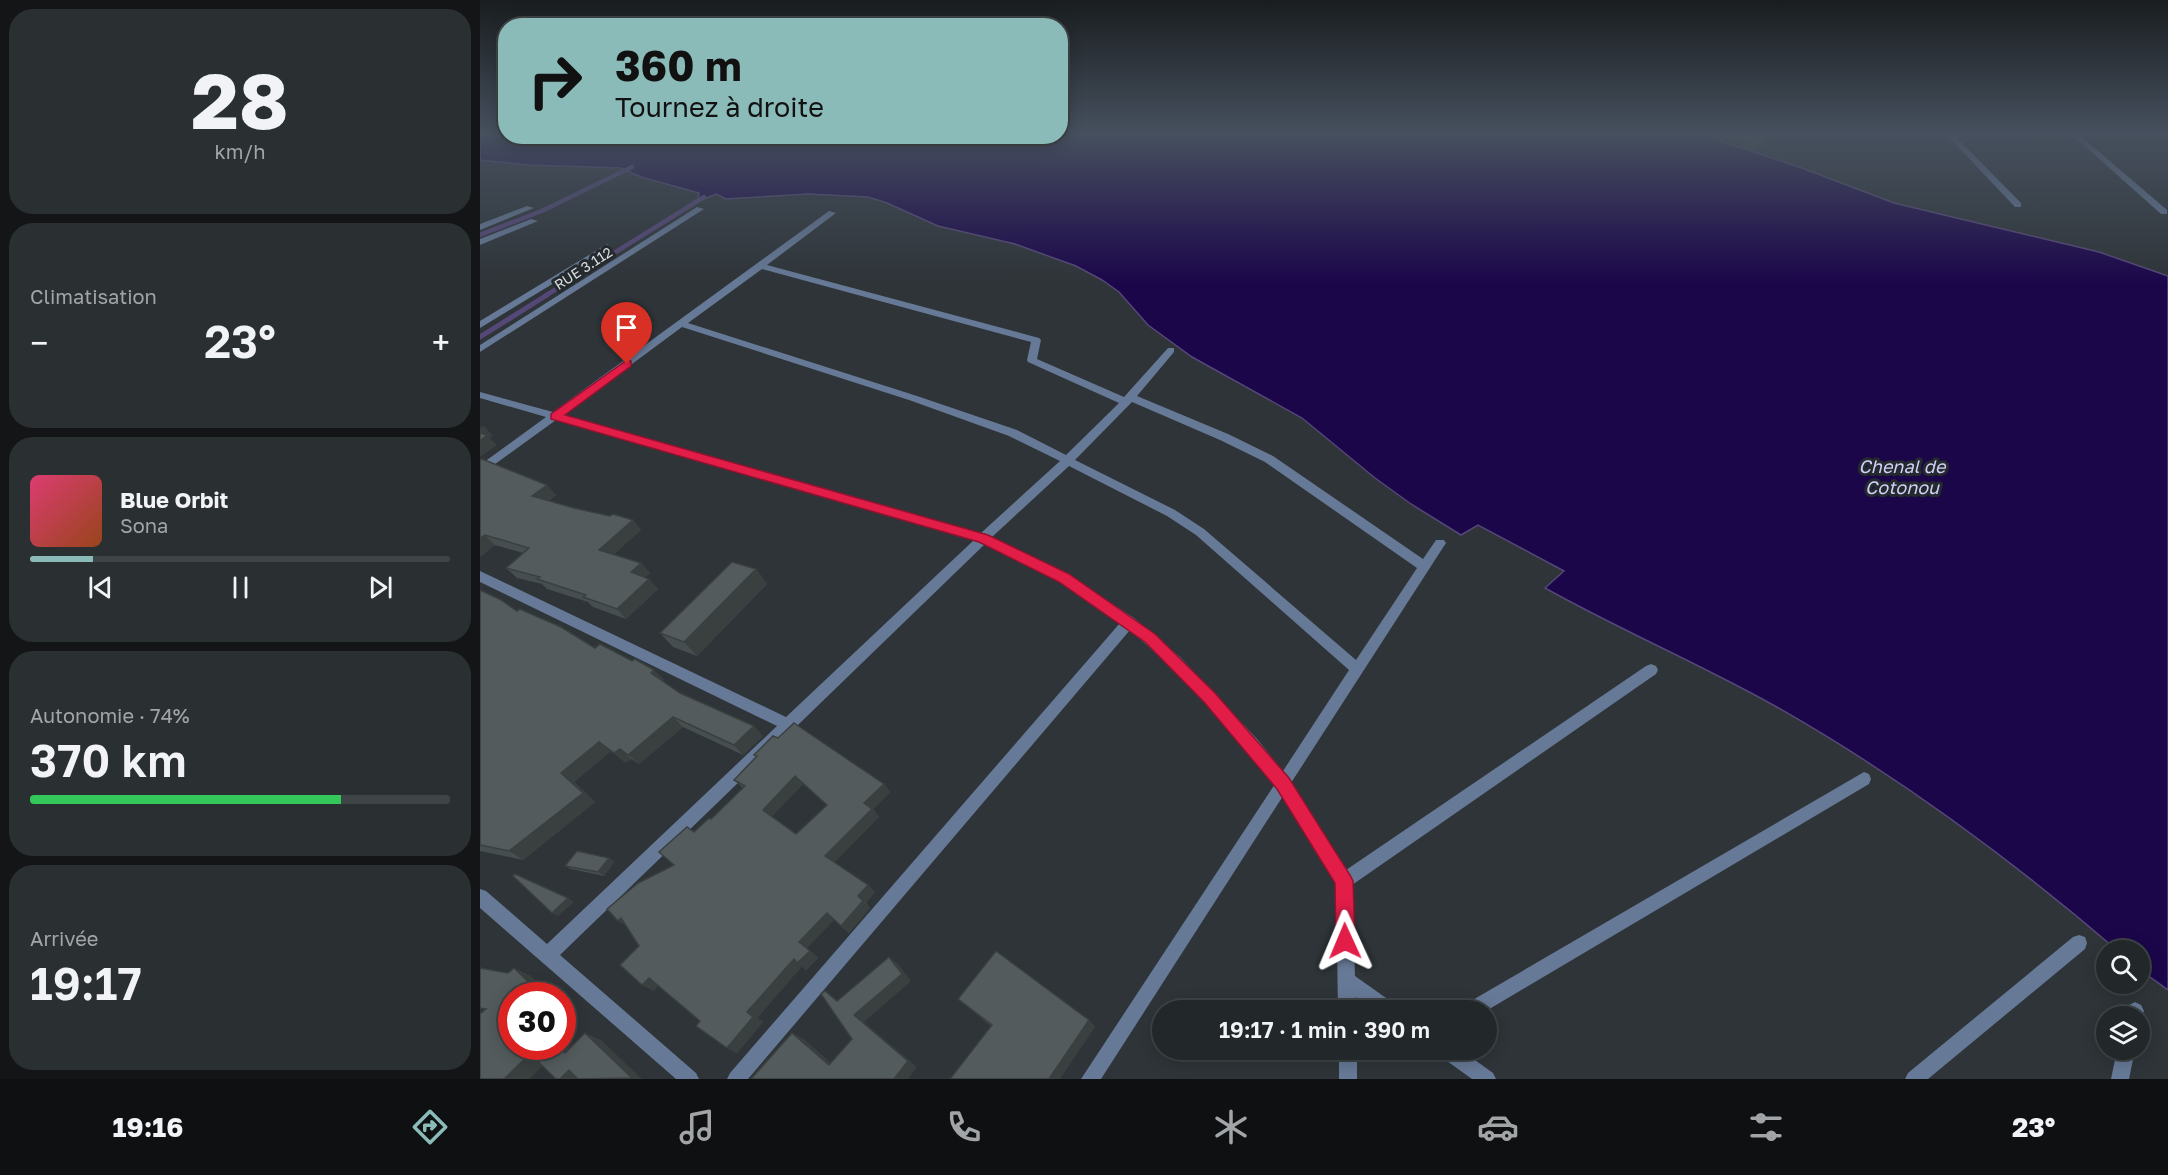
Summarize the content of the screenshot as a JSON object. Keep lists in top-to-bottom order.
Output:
{
  "streets": {
    "street": ["RUE 3.112"]
  },
  "water": ["Chenal de Cotonou"],
  "page": {
    "tile": [
      ["28", "km/h"],
      "Climatisation",
      ["Autonomie · 74%", "370 km"],
      ["Arrivée", "19:17"]
    ],
    "turn": ["360 m", "Tournez à droite"],
    "heat": ["−", "23°", "+"],
    "song": ["Blue Orbit", "Sona"],
    "limit": "30",
    "trip": "19:17 · 1 min · 390 m",
    "tabs": ["19:16", "23°"]
  }
}
